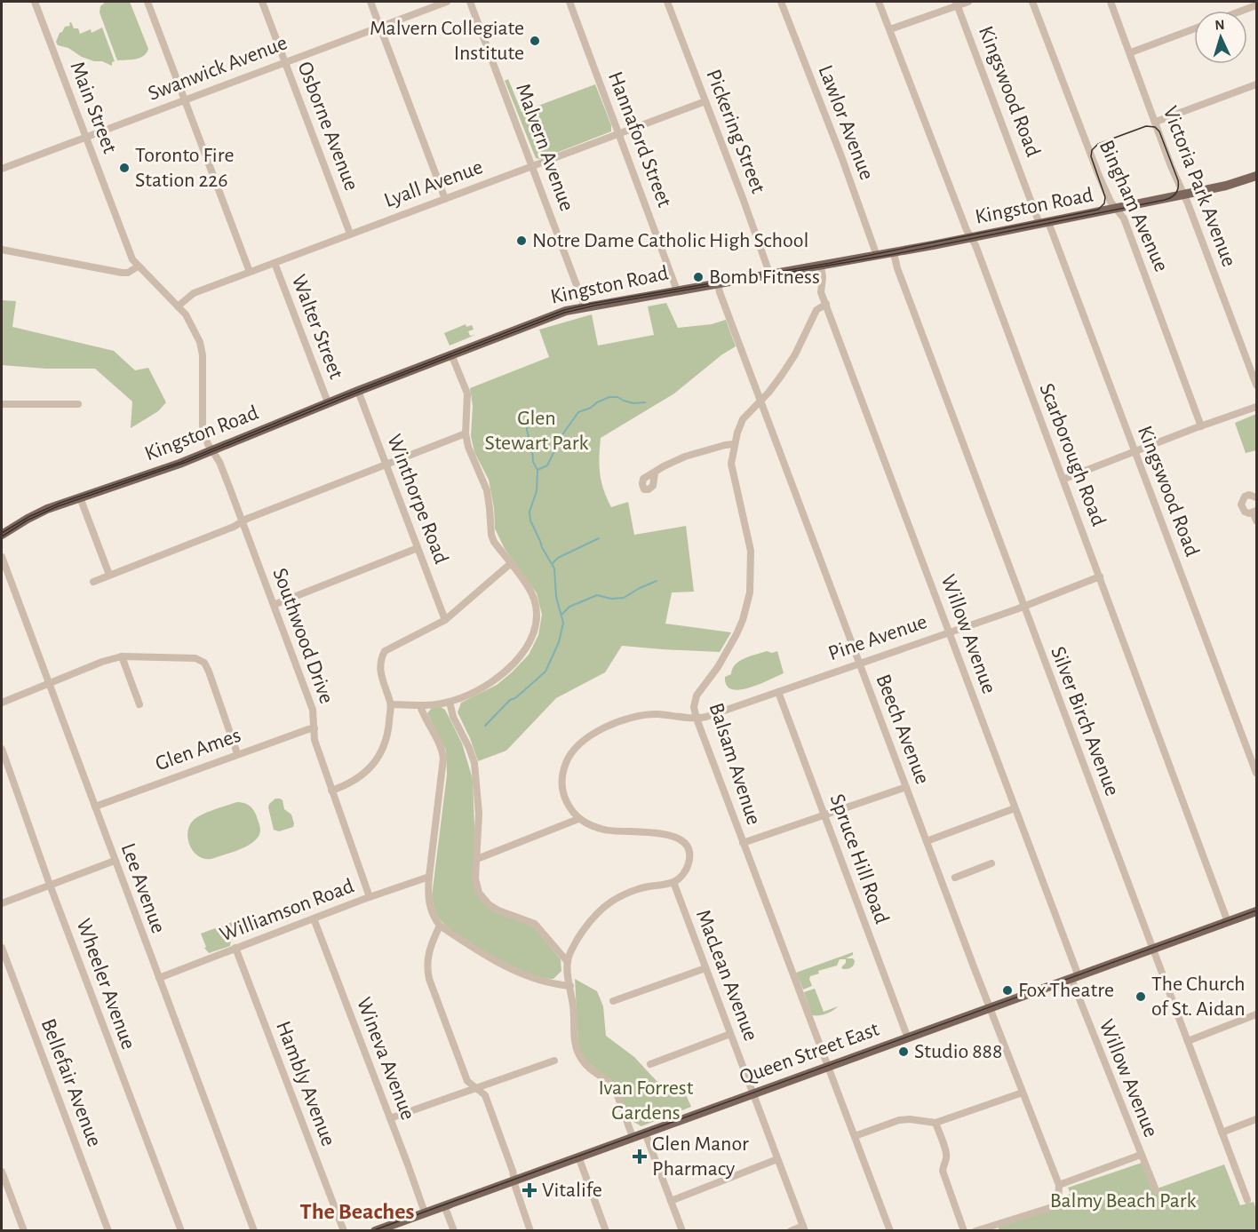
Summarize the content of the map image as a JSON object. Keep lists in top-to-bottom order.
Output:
{
  "streets": {
    "main road": ["Kingston Road", "Queen Street East"],
    "street": [
      "Swanwick Avenue",
      "Kingswood Road",
      "Main Street",
      "Lawlor Avenue",
      "Osborne Avenue",
      "Pickering Street",
      "Hannaford Street",
      "Malvern Avenue",
      "Lyall Avenue",
      "Victoria Park Avenue",
      "Bingham Avenue",
      "Walter Street",
      "Scarborough Road",
      "Winthorpe Road",
      "Willow Avenue",
      "Southwood Drive",
      "Pine Avenue",
      "Silver Birch Avenue",
      "Beech Avenue",
      "Glen Ames",
      "Balsam Avenue",
      "Spruce Hill Road",
      "Lee Avenue",
      "Williamson Road",
      "MacLean Avenue",
      "Wheeler Avenue",
      "Wineva Avenue",
      "Bellefair Avenue",
      "Hambly Avenue"
    ]
  },
  "crossings": [
    ["Swanwick Avenue", "Main Street"],
    ["Swanwick Avenue", "Osborne Avenue"],
    ["Kingswood Road", "Kingston Road"],
    ["Main Street", "Lyall Avenue"],
    ["Main Street", "Kingston Road"],
    ["Main Street", "Southwood Drive"],
    ["Lawlor Avenue", "Kingston Road"],
    ["Osborne Avenue", "Lyall Avenue"],
    ["Pickering Street", "Lyall Avenue"],
    ["Pickering Street", "Kingston Road"],
    ["Hannaford Street", "Lyall Avenue"],
    ["Hannaford Street", "Kingston Road"],
    ["Malvern Avenue", "Lyall Avenue"],
    ["Malvern Avenue", "Kingston Road"],
    ["Lyall Avenue", "Walter Street"],
    ["Victoria Park Avenue", "Kingston Road"],
    ["Kingston Road", "Bingham Avenue"],
    ["Kingston Road", "Walter Street"],
    ["Kingston Road", "Scarborough Road"],
    ["Kingston Road", "Winthorpe Road"],
    ["Kingston Road", "Southwood Drive"],
    ["Kingston Road", "Silver Birch Avenue"],
    ["Kingston Road", "Beech Avenue"],
    ["Scarborough Road", "Pine Avenue"],
    ["Scarborough Road", "Queen Street East"],
    ["Willow Avenue", "Pine Avenue"],
    ["Willow Avenue", "Balsam Avenue"],
    ["Willow Avenue", "Queen Street East"],
    ["Southwood Drive", "Glen Ames"],
    ["Southwood Drive", "Williamson Road"],
    ["Pine Avenue", "Silver Birch Avenue"],
    ["Pine Avenue", "Beech Avenue"],
    ["Pine Avenue", "Balsam Avenue"],
    ["Pine Avenue", "Spruce Hill Road"],
    ["Silver Birch Avenue", "Queen Street East"],
    ["Beech Avenue", "Balsam Avenue"],
    ["Beech Avenue", "Queen Street East"],
    ["Glen Ames", "Lee Avenue"],
    ["Balsam Avenue", "Queen Street East"],
    ["Spruce Hill Road", "Queen Street East"],
    ["Lee Avenue", "Williamson Road"],
    ["Williamson Road", "Wineva Avenue"],
    ["Williamson Road", "Hambly Avenue"],
    ["MacLean Avenue", "Queen Street East"],
    ["Queen Street East", "Wineva Avenue"]
  ],
  "districts": ["The Beaches"],
  "parks": ["Glen Stewart Park", "Ivan Forrest Gardens", "Balmy Beach Park"],
  "places": {
    "other": [
      "Malvern Collegiate Institute",
      "Toronto Fire Station 226",
      "Notre Dame Catholic High School",
      "Bomb Fitness",
      "Fox Theatre",
      "The Church of St. Aidan",
      "Studio 888"
    ],
    "health": ["Glen Manor Pharmacy", "Vitalife"]
  },
  "north": "top"
}
